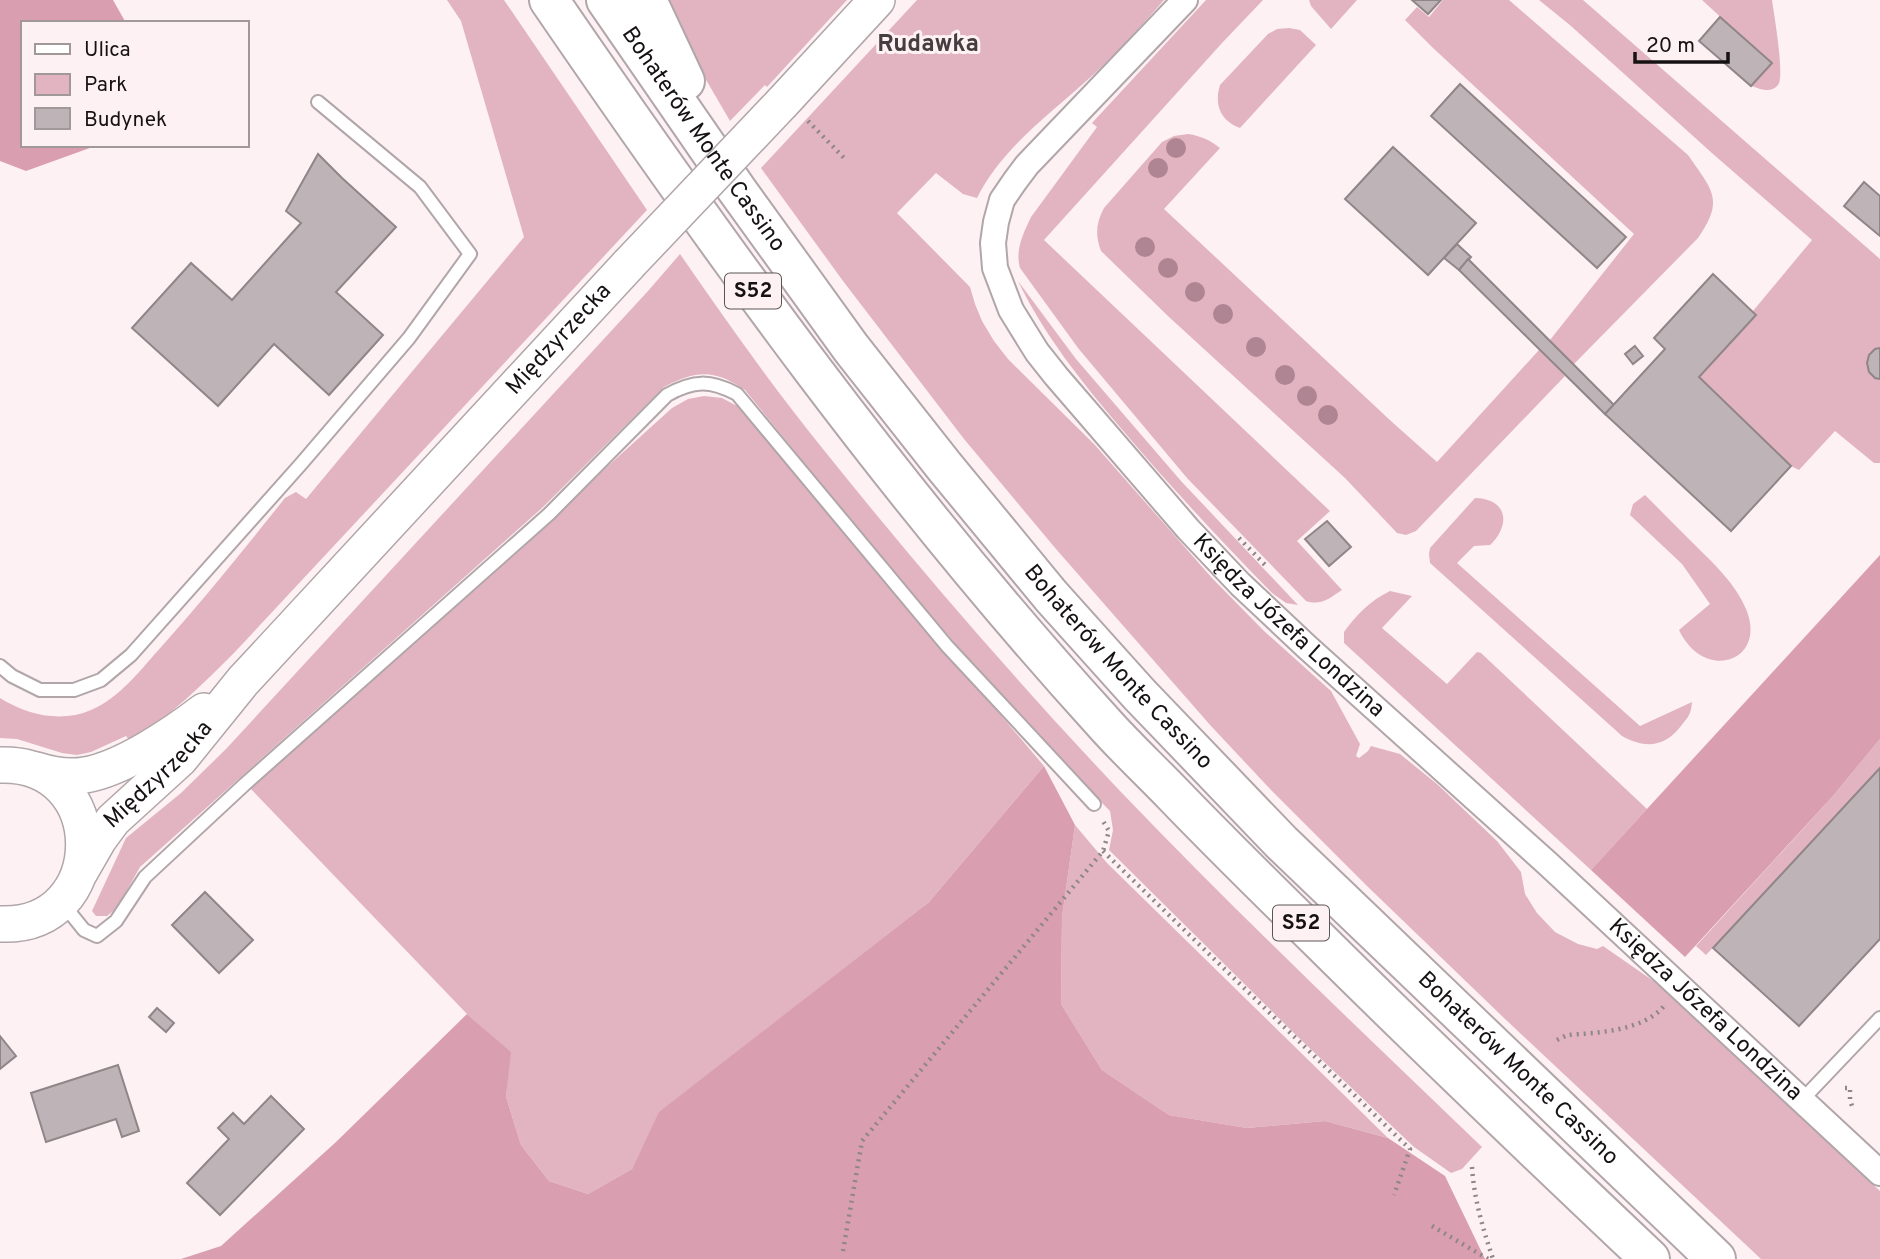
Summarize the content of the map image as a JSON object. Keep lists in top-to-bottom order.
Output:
{
  "streets": {
    "highway": ["Bohaterów Monte Cassino", "S52"],
    "main road": ["Międzyrzecka"],
    "street": ["Księdza Józefa Londzina"]
  },
  "districts": ["Rudawka"],
  "legend": ["Ulica", "Park", "Budynek"],
  "scale_bar": "20 m"
}
